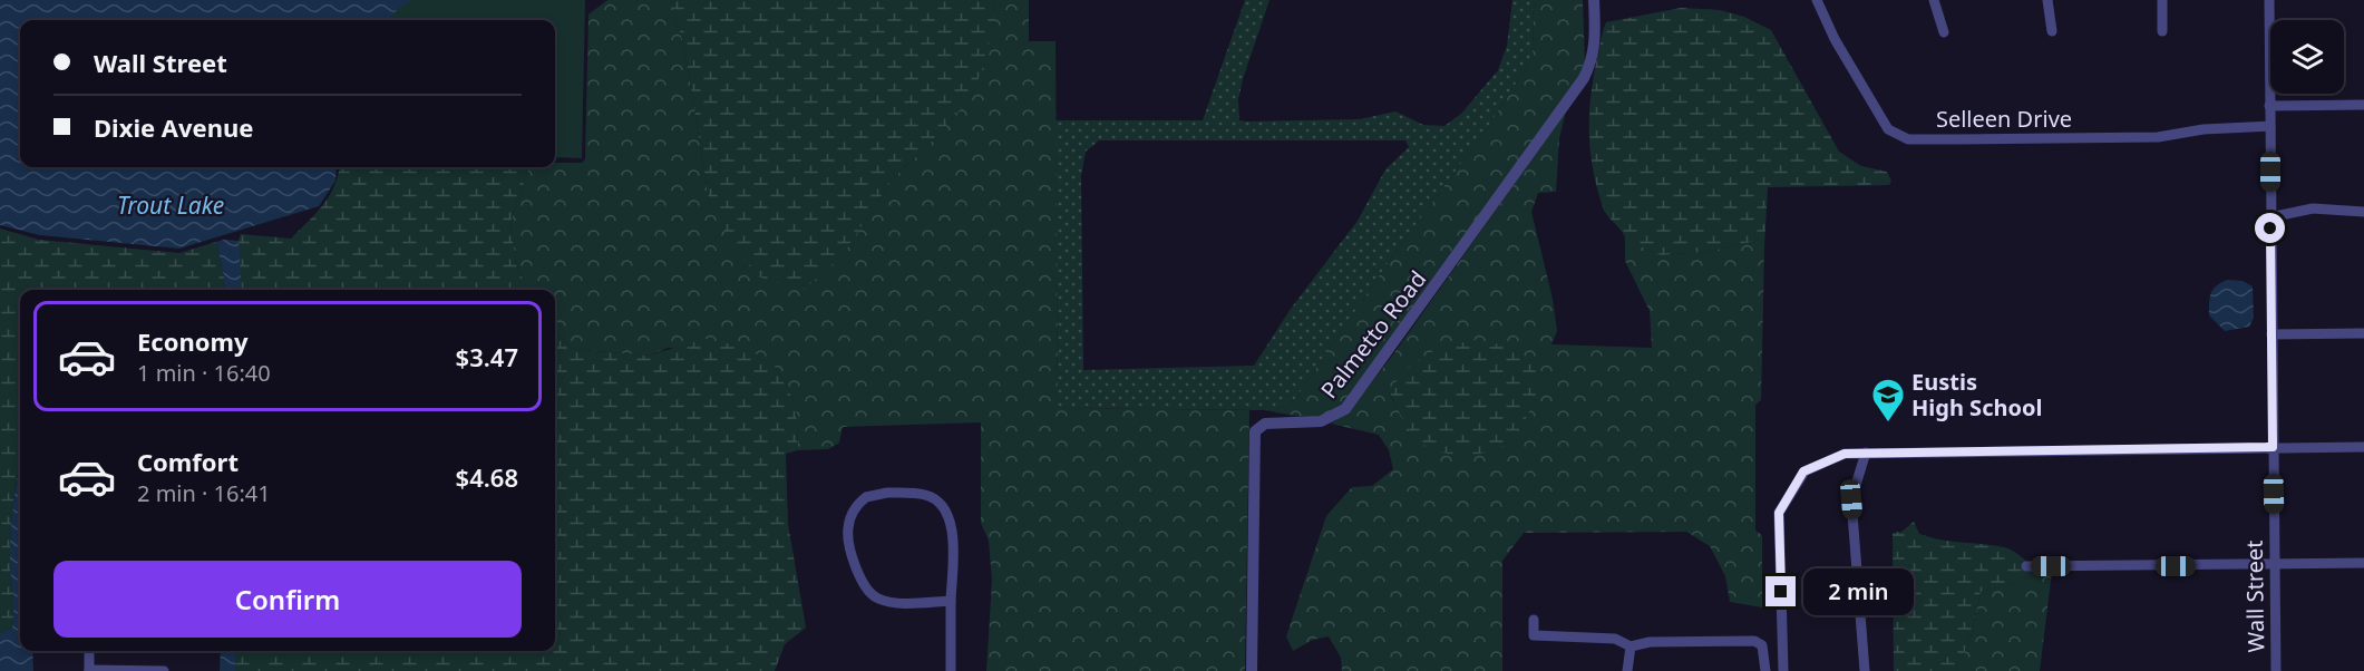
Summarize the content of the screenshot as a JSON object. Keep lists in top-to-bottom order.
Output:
{
  "streets": {
    "street": ["Selleen Drive", "Palmetto Road", "Wall Street"]
  },
  "crossings": [
    ["Selleen Drive", "Wall Street"]
  ],
  "water": ["Trout Lake"],
  "places": {
    "school or university": ["Eustis High School"]
  },
  "page": {
    "banner": ["Wall Street", "Dixie Avenue"],
    "list": [
      {
        "name": "Economy",
        "note": "1 min · 16:40",
        "value": "$3.47"
      },
      {
        "name": "Comfort",
        "note": "2 min · 16:41",
        "value": "$4.68"
      }
    ],
    "buttons": "Confirm",
    "bubble": "2 min"
  }
}
